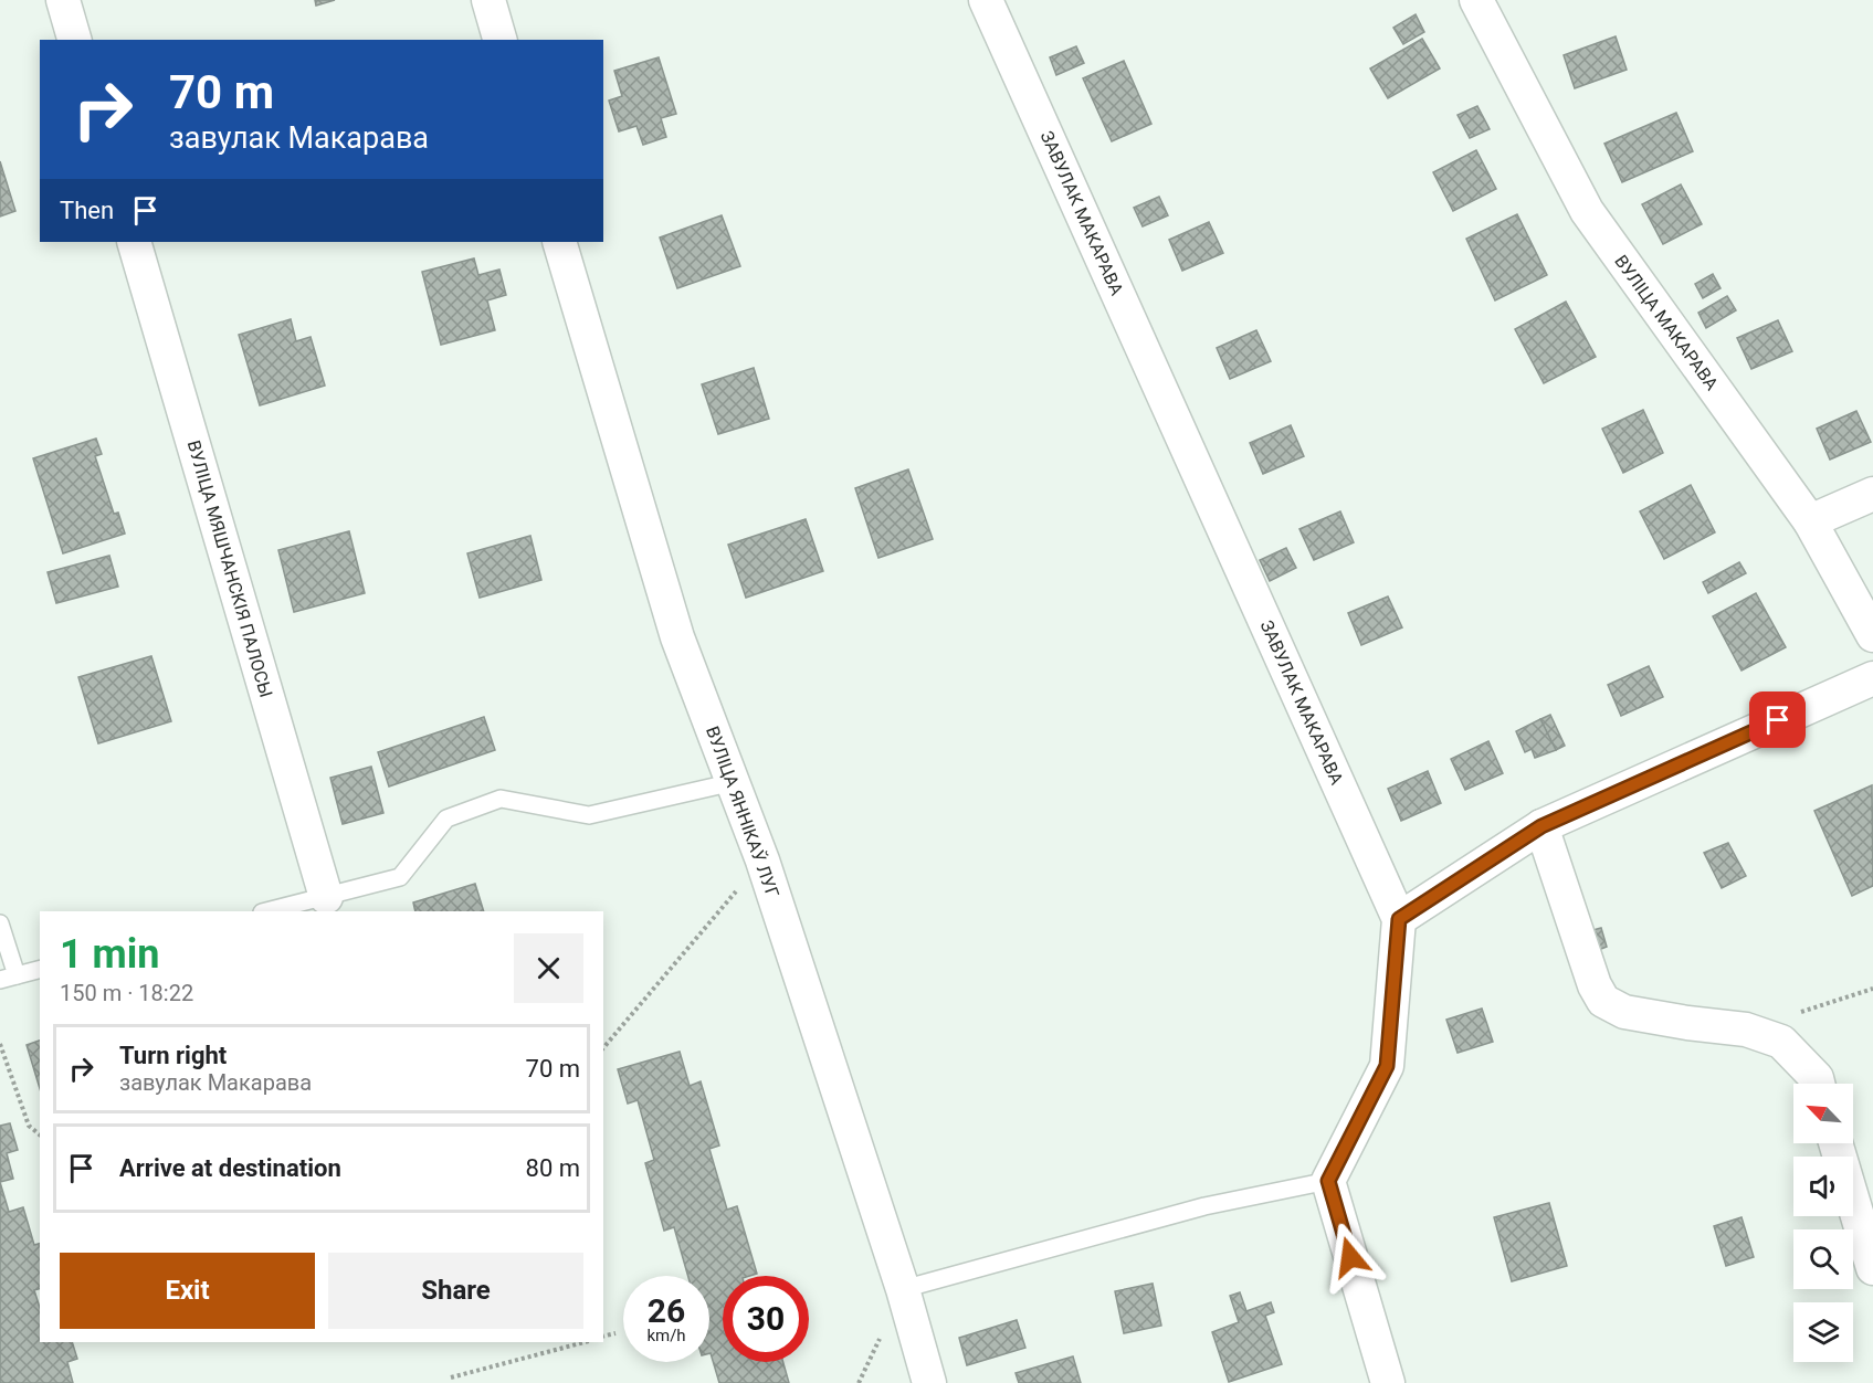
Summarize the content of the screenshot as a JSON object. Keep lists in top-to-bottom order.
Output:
{
  "streets": {
    "street": [
      "ЗАВУЛАК МАКАРАВА",
      "ВУЛІЦА МАКАРАВА",
      "ВУЛІЦА МЯШЧАНСКІЯ ПАЛОСЫ",
      "ВУЛІЦА ЯННІКАЎ ЛУГ"
    ]
  },
  "north": "top left",
  "page": {
    "turn": ["70 m", "завулак Макарава"],
    "then": "Then",
    "heading": ["1 min", "150 m · 18:22"],
    "list": [
      {
        "name": "Turn right",
        "note": "завулак Макарава",
        "value": "70 m"
      },
      {
        "name": "Arrive at destination",
        "value": "80 m"
      }
    ],
    "buttons": ["Exit", "Share"],
    "speed": "26 km/h",
    "limit": "30"
  }
}
